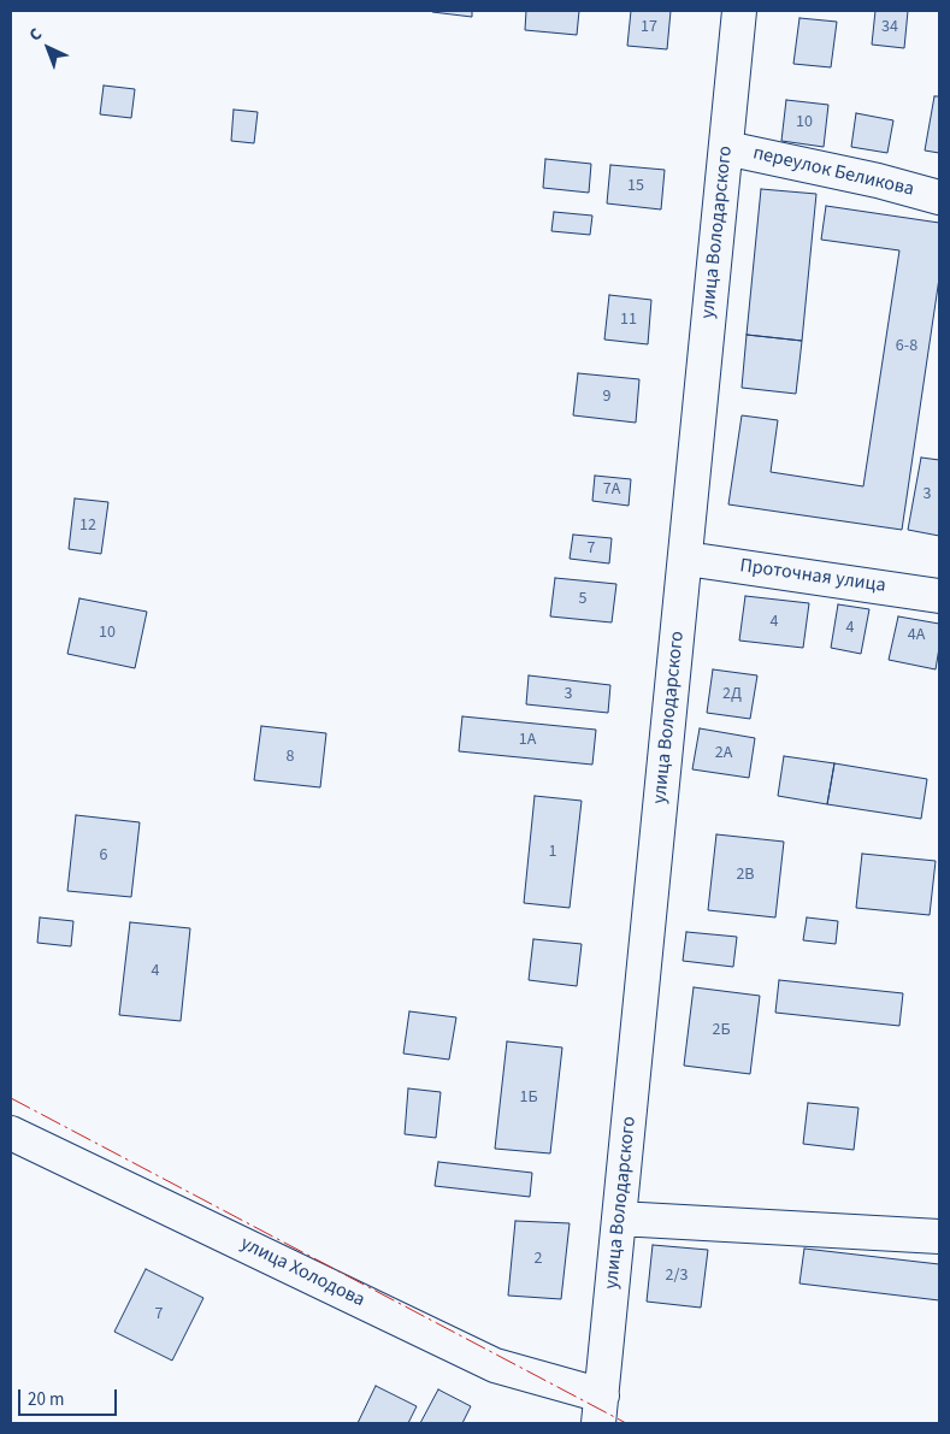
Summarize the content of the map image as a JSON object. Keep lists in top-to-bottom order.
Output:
{
  "streets": {
    "street": [
      "переулок Беликова",
      "улица Володарского",
      "Проточная улица",
      "улица Холодова"
    ]
  },
  "crossings": [
    ["переулок Беликова", "улица Володарского"],
    ["улица Володарского", "Проточная улица"],
    ["улица Володарского", "улица Холодова"]
  ],
  "house_numbers": [
    "17",
    "34",
    "10",
    "15",
    "11",
    "6-8",
    "9",
    "7А",
    "3",
    "12",
    "7",
    "5",
    "4",
    "4",
    "10",
    "4А",
    "3",
    "2Д",
    "1А",
    "2А",
    "8",
    "1",
    "6",
    "2В",
    "4",
    "2Б",
    "1Б",
    "2",
    "2/3",
    "7"
  ],
  "scale_bar": "20 m",
  "north": "top left"
}
